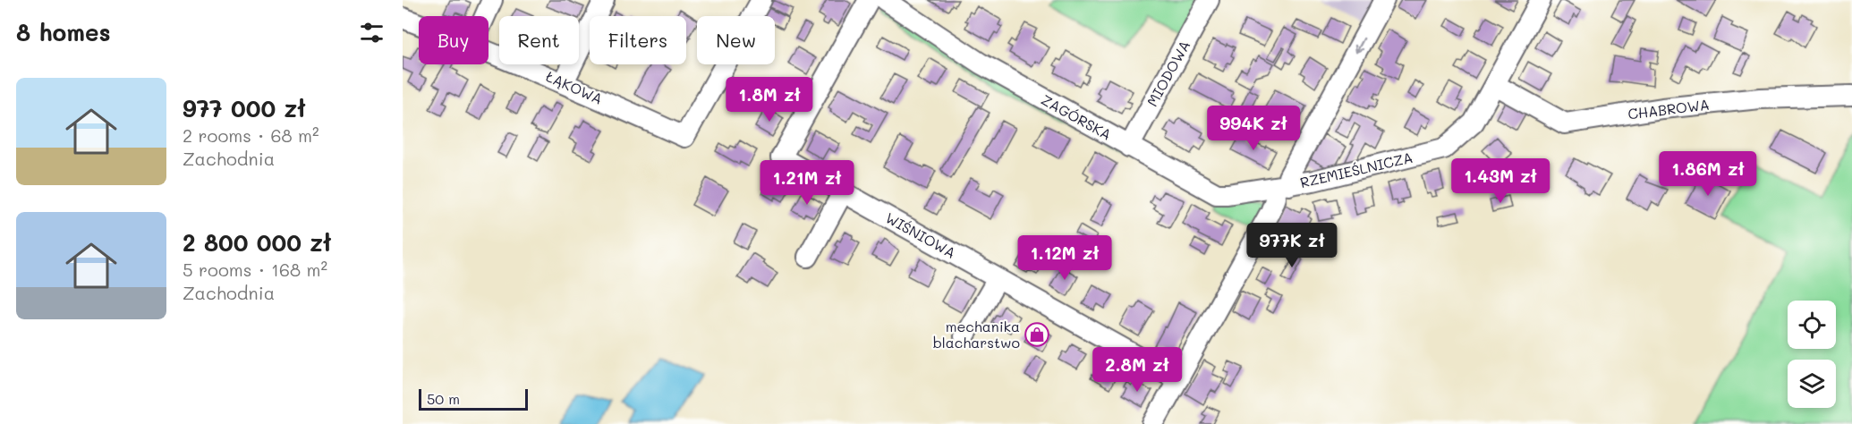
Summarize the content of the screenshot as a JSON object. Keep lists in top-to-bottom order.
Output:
{
  "streets": {
    "street": [
      "MIODOWA",
      "ŁĄKOWA",
      "CHABROWA",
      "ZAGÓRSKA",
      "RZEMIEŚLNICZA",
      "WIŚNIOWA"
    ]
  },
  "crossings": [
    ["MIODOWA", "ZAGÓRSKA"],
    ["CHABROWA", "RZEMIEŚLNICZA"],
    ["ZAGÓRSKA", "RZEMIEŚLNICZA"]
  ],
  "places": {
    "shop": ["mechanika blacharstwo"]
  },
  "scale_bar": "50 m",
  "page": {
    "heading": "8 homes",
    "chip": [
      "Buy",
      "Rent",
      "Filters",
      "New"
    ],
    "list": [
      {
        "name": "977 000 zł",
        "note": "2 rooms · 68 m² · Zachodnia"
      },
      {
        "name": "2 800 000 zł",
        "note": "5 rooms · 168 m² · Zachodnia"
      }
    ],
    "price": [
      "1.8M zł",
      "994K zł",
      "1.86M zł",
      "1.43M zł",
      "1.21M zł",
      "977K zł",
      "1.12M zł",
      "2.8M zł"
    ],
    "scale": "50 m"
  }
}
